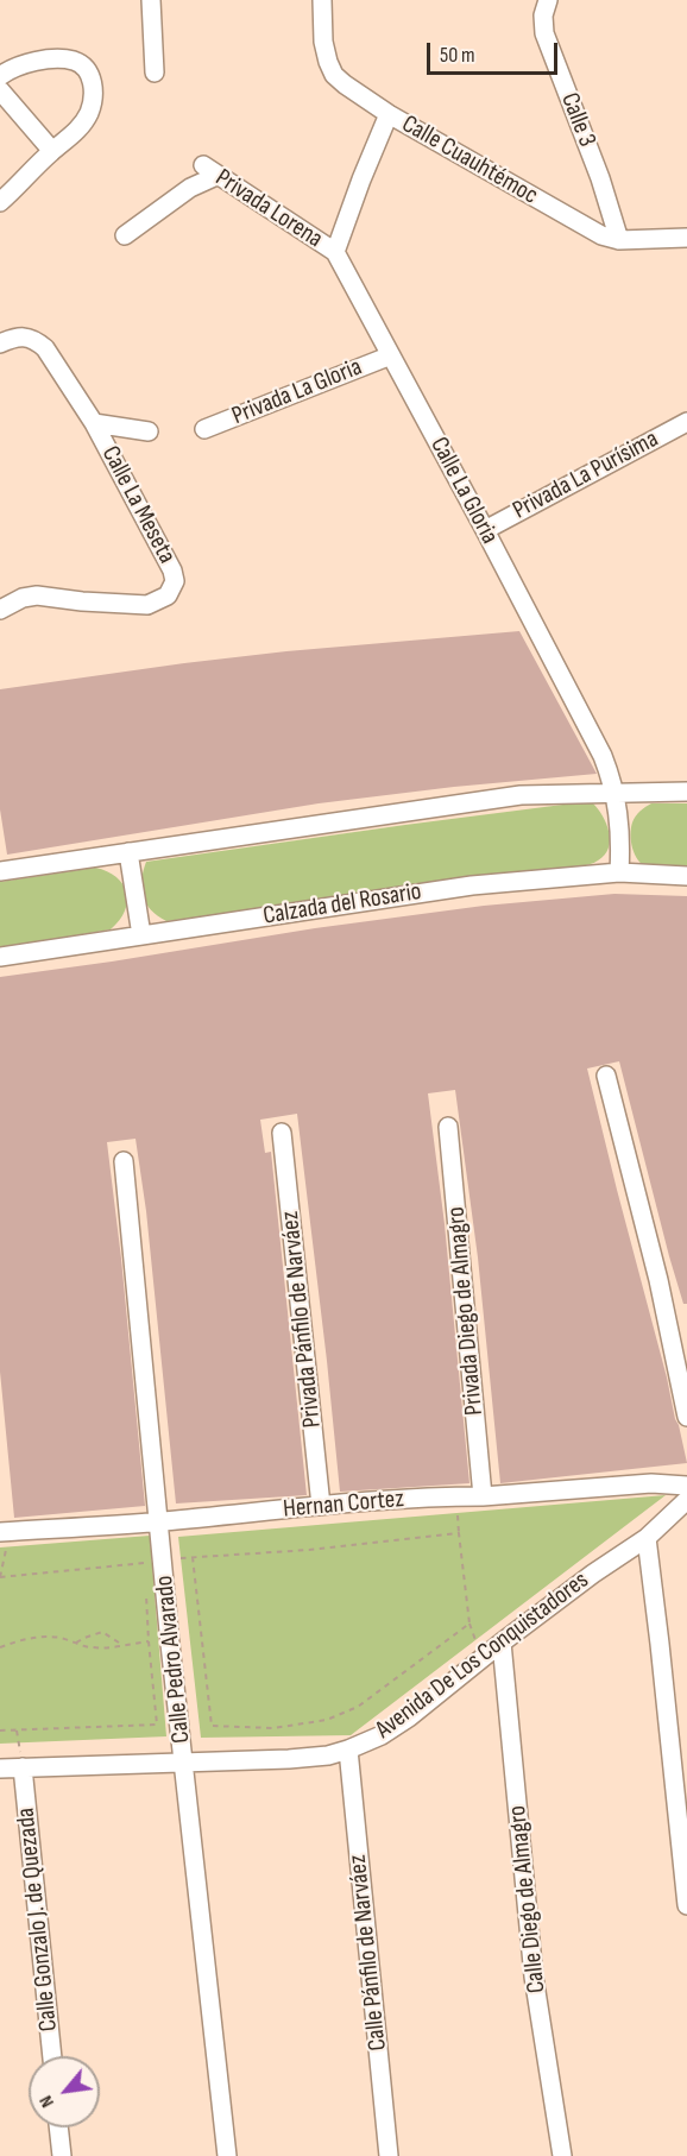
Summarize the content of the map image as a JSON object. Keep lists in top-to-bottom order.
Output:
{
  "streets": {
    "street": [
      "Calle 3",
      "Calle Cuauhtémoc",
      "Privada Lorena",
      "Privada La Gloria",
      "Privada La Purísima",
      "Calle La Gloria",
      "Calle La Meseta",
      "Calzada del Rosario",
      "Privada Diego de Almagro",
      "Privada Pánfilo de Narváez",
      "Hernan Cortez",
      "Avenida De Los Conquistadores",
      "Calle Pedro Alvarado",
      "Calle Diego de Almagro",
      "Calle Gonzalo J. de Quezada",
      "Calle Pánfilo de Narváez"
    ]
  },
  "crossings": [
    ["Calle 3", "Calle Cuauhtémoc"],
    ["Privada Lorena", "Calle La Gloria"],
    ["Privada La Gloria", "Calle La Gloria"],
    ["Privada La Purísima", "Calle La Gloria"],
    ["Calle La Gloria", "Calzada del Rosario"],
    ["Privada Diego de Almagro", "Hernan Cortez"],
    ["Privada Pánfilo de Narváez", "Hernan Cortez"],
    ["Hernan Cortez", "Calle Pedro Alvarado"],
    ["Avenida De Los Conquistadores", "Calle Pedro Alvarado"],
    ["Avenida De Los Conquistadores", "Calle Diego de Almagro"],
    ["Avenida De Los Conquistadores", "Calle Gonzalo J. de Quezada"],
    ["Avenida De Los Conquistadores", "Calle Pánfilo de Narváez"]
  ],
  "scale_bar": "50 m",
  "north": "bottom left"
}
